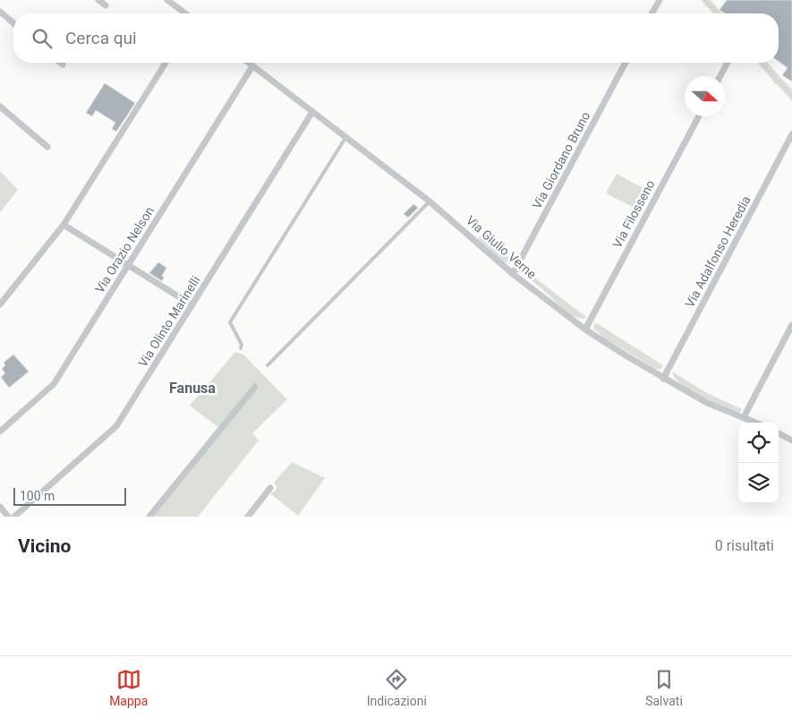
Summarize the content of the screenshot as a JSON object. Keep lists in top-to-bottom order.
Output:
{
  "streets": {
    "street": [
      "Via Giordano Bruno",
      "Via Filosseno",
      "Via Giulio Verne",
      "Via Orazio Nelson",
      "Via Adalfonso Heredia",
      "Via Olinto Marinelli"
    ]
  },
  "crossings": [
    ["Via Giordano Bruno", "Via Giulio Verne"],
    ["Via Filosseno", "Via Giulio Verne"],
    ["Via Giulio Verne", "Via Orazio Nelson"],
    ["Via Giulio Verne", "Via Adalfonso Heredia"],
    ["Via Giulio Verne", "Via Olinto Marinelli"]
  ],
  "districts": ["Fanusa"],
  "scale_bar": "100 m",
  "north": "right",
  "page": {
    "search": "Cerca qui",
    "scale": "100 m",
    "heading": ["Vicino", "0 risultati"],
    "nav": ["Mappa", "Indicazioni", "Salvati"]
  }
}
